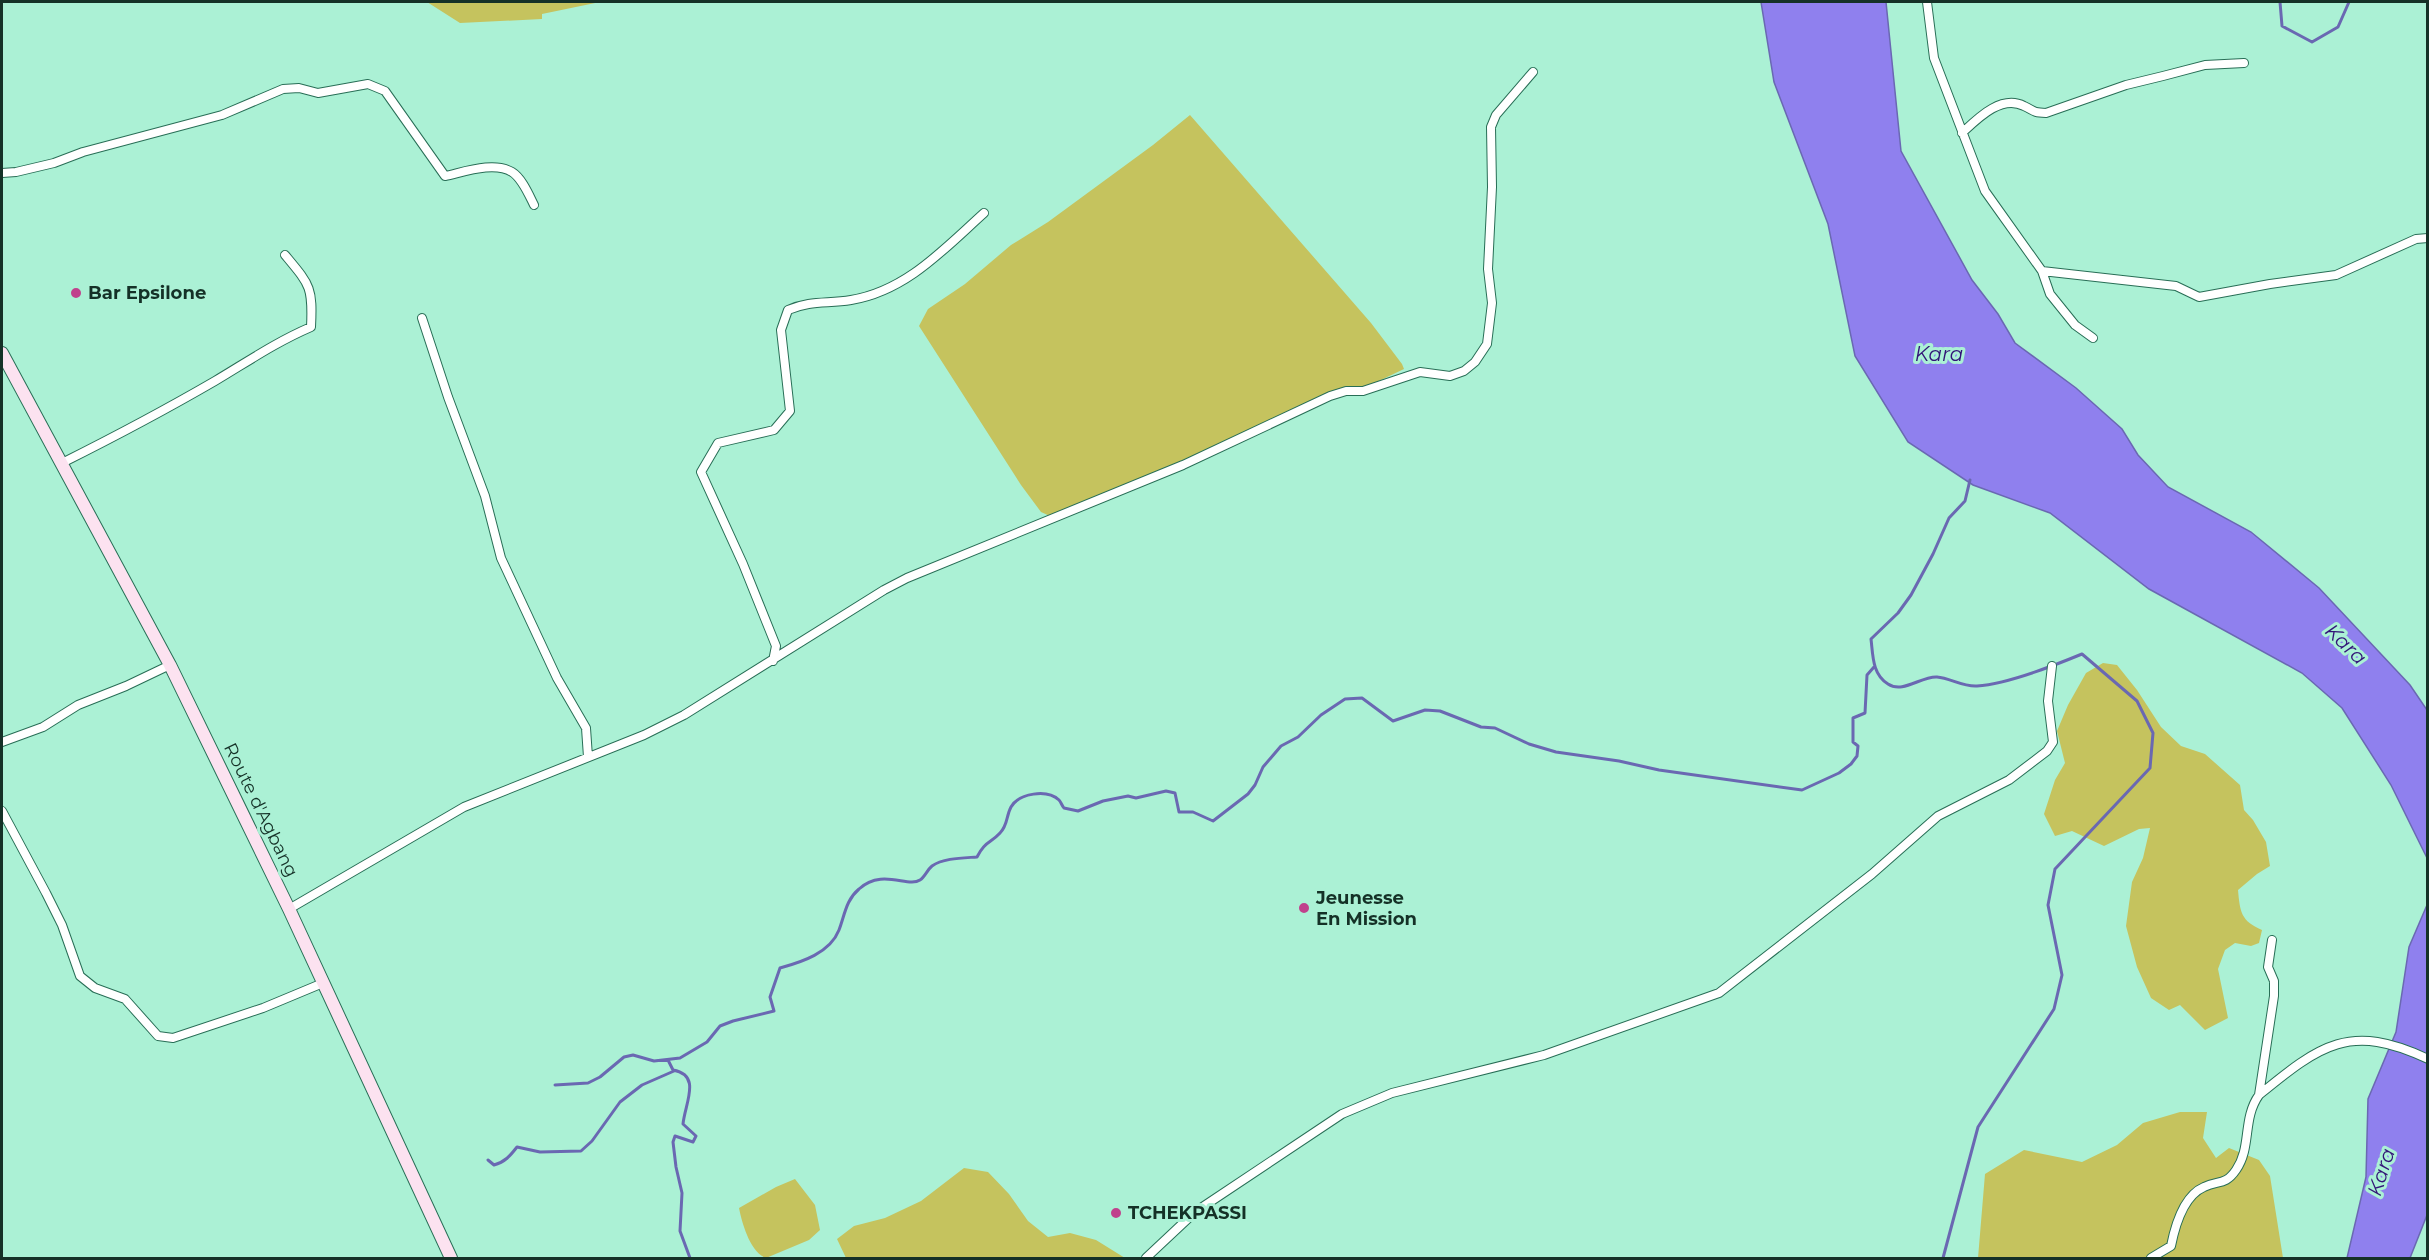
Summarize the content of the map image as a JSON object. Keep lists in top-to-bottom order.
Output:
{
  "streets": {
    "main road": ["Route d'Agbang"]
  },
  "water": ["Kara"],
  "places": ["Bar Epsilone", "Jeunesse En Mission", "TCHEKPASSI"]
}
